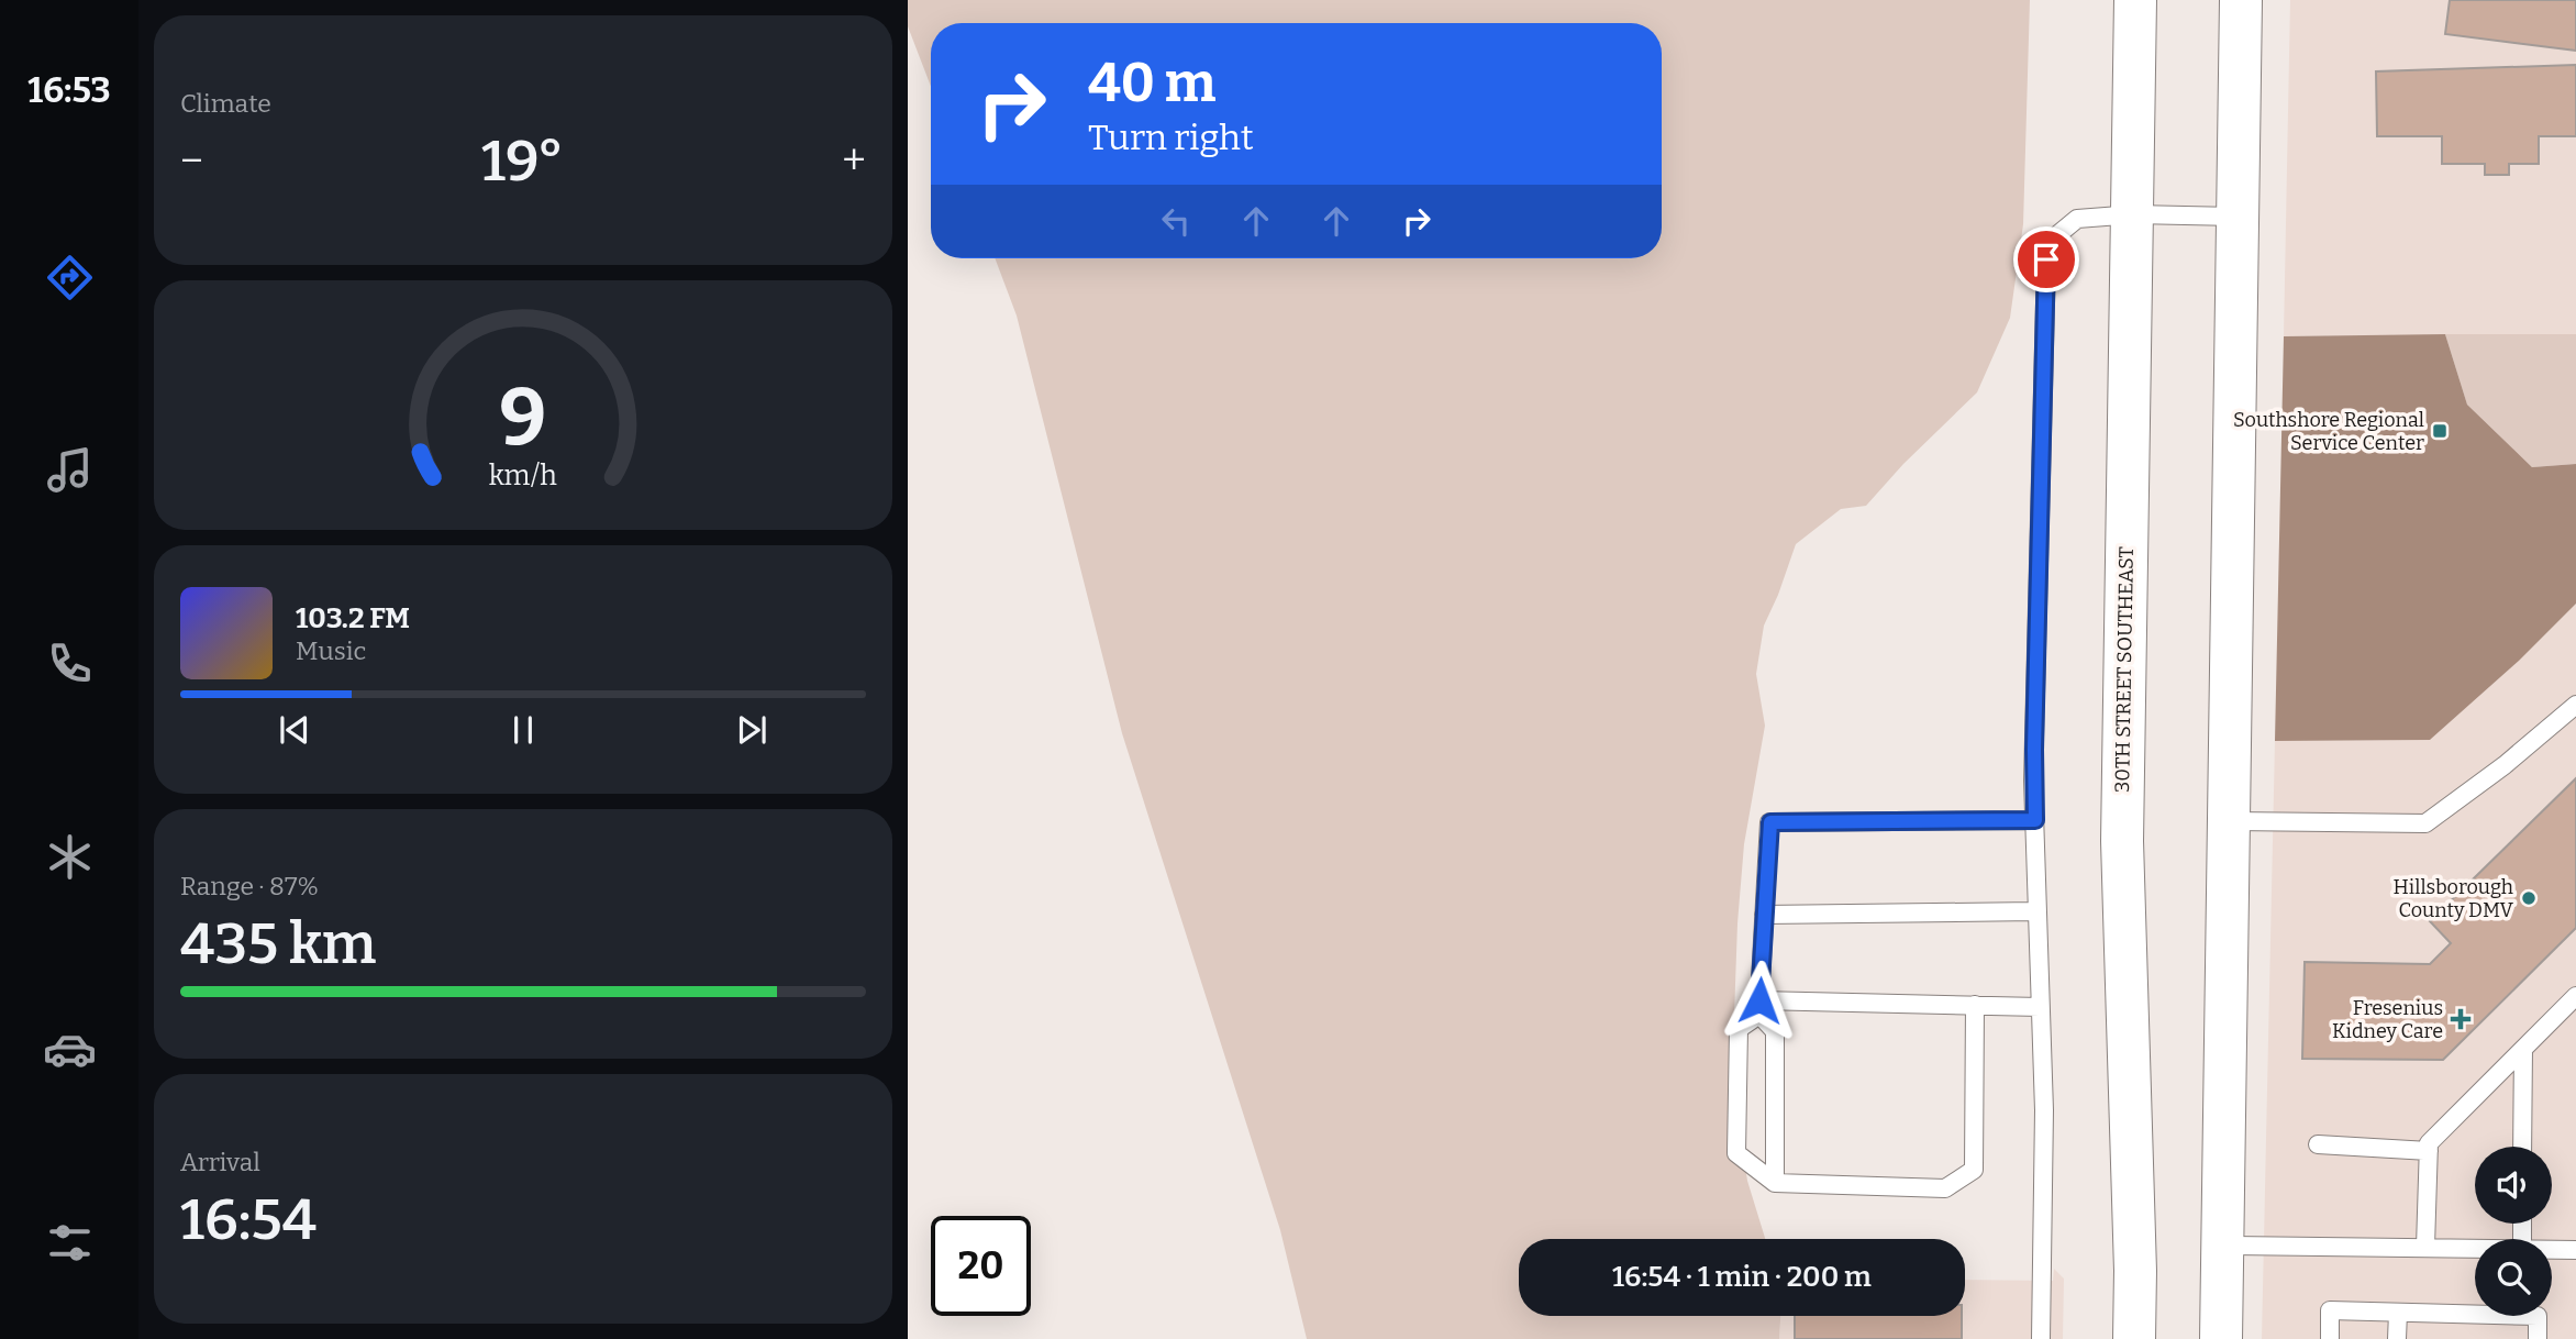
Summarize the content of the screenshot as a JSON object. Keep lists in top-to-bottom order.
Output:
{
  "streets": {
    "street": ["30TH STREET SOUTHEAST"]
  },
  "places": {
    "transit": ["Southshore Regional Service Center"],
    "other": ["Hillsborough County DMV"],
    "health": ["Fresenius Kidney Care"]
  },
  "page": {
    "tabs": "16:53",
    "tile": [
      "Climate",
      ["Range · 87%", "435 km"],
      ["Arrival", "16:54"]
    ],
    "turn": ["40 m", "Turn right"],
    "heat": ["−", "19°", "+"],
    "song": ["103.2 FM", "Music"],
    "limit": "20",
    "trip": "16:54 · 1 min · 200 m",
    "gauge": ["9", "km/h"]
  }
}
